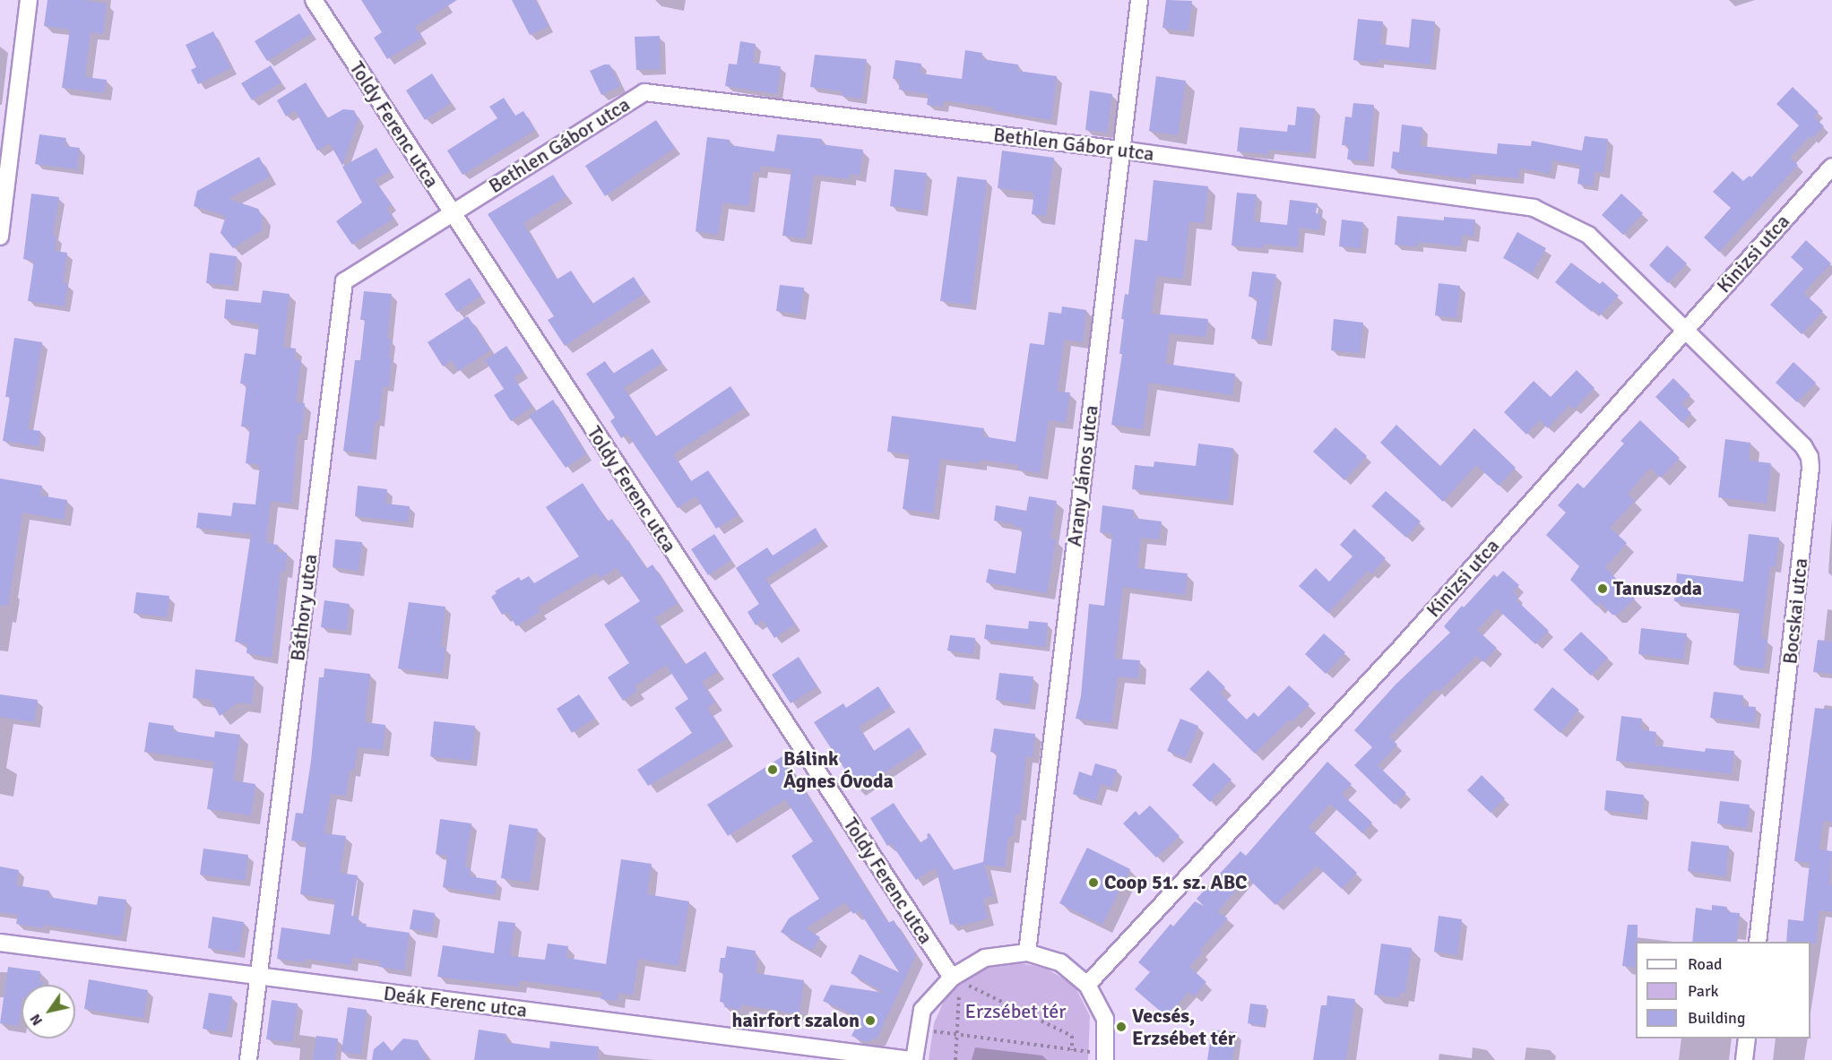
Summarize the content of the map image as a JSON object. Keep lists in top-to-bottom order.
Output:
{
  "streets": {
    "street": [
      "Toldy Ferenc utca",
      "Bethlen Gábor utca",
      "Kinizsi utca",
      "Arany János utca",
      "Báthory utca",
      "Bocskai utca",
      "Deák Ferenc utca"
    ]
  },
  "crossings": [
    ["Toldy Ferenc utca", "Bethlen Gábor utca"],
    ["Toldy Ferenc utca", "Báthory utca"],
    ["Bethlen Gábor utca", "Kinizsi utca"],
    ["Bethlen Gábor utca", "Arany János utca"],
    ["Bethlen Gábor utca", "Báthory utca"],
    ["Bethlen Gábor utca", "Bocskai utca"],
    ["Kinizsi utca", "Bocskai utca"],
    ["Báthory utca", "Deák Ferenc utca"]
  ],
  "parks": ["Erzsébet tér"],
  "places": [
    "Tanuszoda",
    "Bálink Ágnes Óvoda",
    "Coop 51. sz. ABC",
    "hairfort szalon",
    "Vecsés, Erzsébet tér"
  ],
  "legend": ["Road", "Park", "Building"],
  "north": "bottom left"
}
